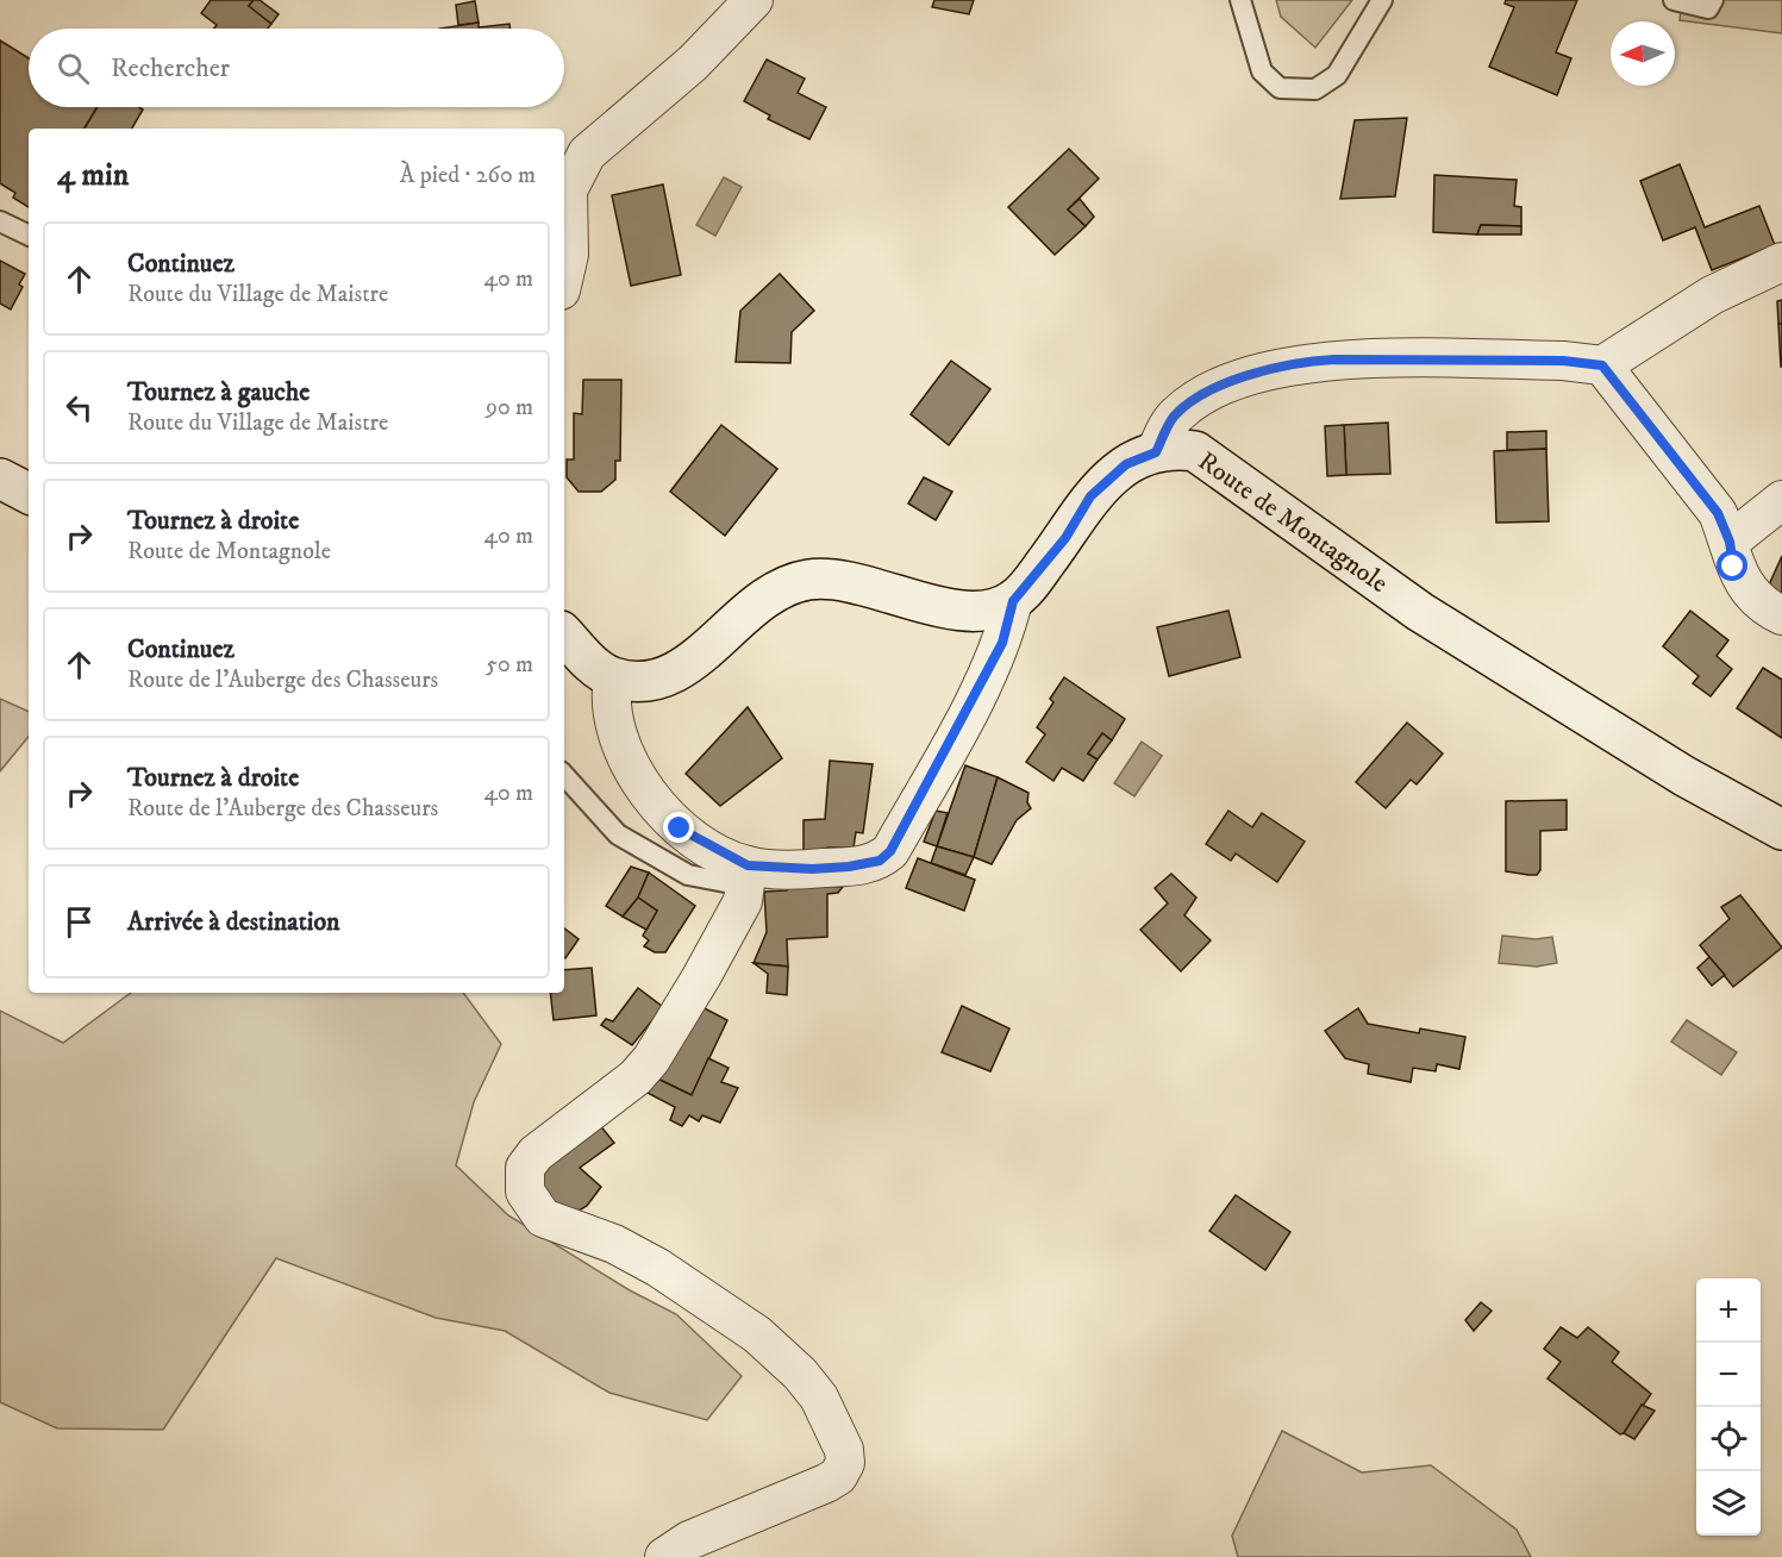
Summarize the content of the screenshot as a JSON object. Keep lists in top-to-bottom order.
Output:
{
  "streets": {
    "street": ["Route de Montagnole"]
  },
  "north": "left",
  "page": {
    "search": "Rechercher",
    "heading": ["4 min", "À pied · 260 m"],
    "list": [
      ["Continuez", "Route du Village de Maistre", "40 m"],
      ["Tournez à gauche", "Route du Village de Maistre", "90 m"],
      ["Tournez à droite", "Route de Montagnole", "40 m"],
      ["Continuez", "Route de l'Auberge des Chasseurs", "50 m"],
      ["Tournez à droite", "Route de l'Auberge des Chasseurs", "40 m"],
      "Arrivée à destination"
    ],
    "map_buttons": ["+", "−"]
  }
}
